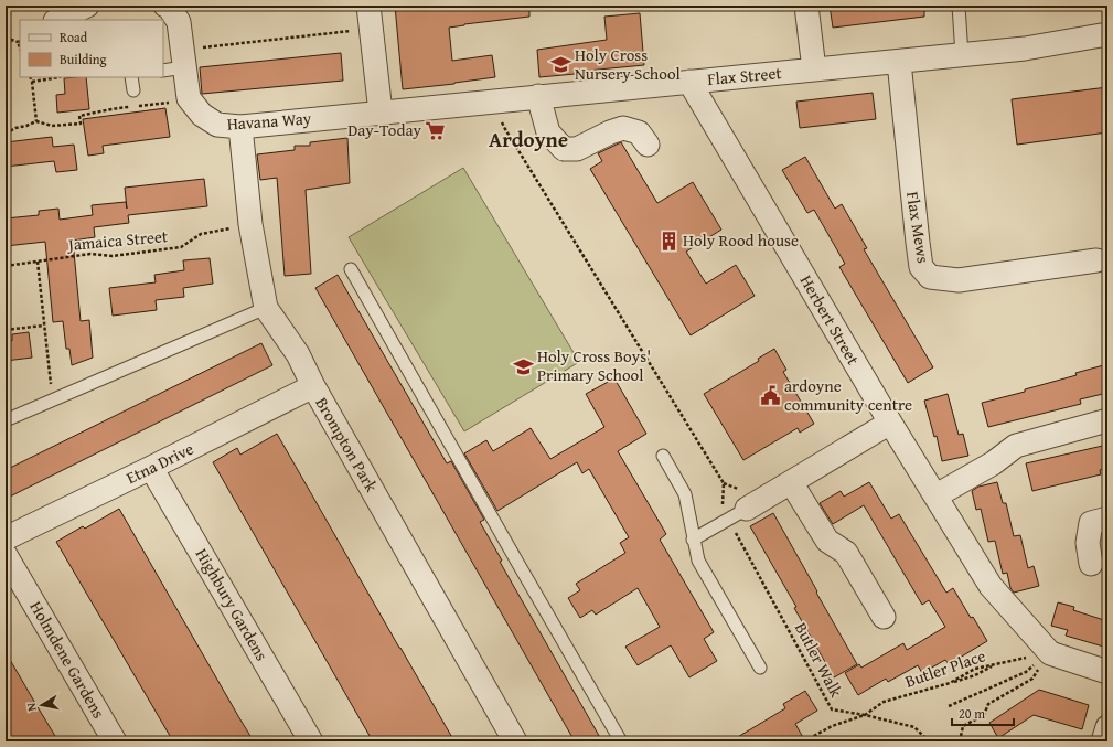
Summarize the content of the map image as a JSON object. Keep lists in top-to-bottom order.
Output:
{
  "streets": {
    "street": [
      "Flax Street",
      "Havana Way",
      "Flax Mews",
      "Herbert Street",
      "Brompton Park",
      "Etna Drive",
      "Highbury Gardens",
      "Holmdene Gardens"
    ],
    "path": ["Jamaica Street", "Butler Walk", "Butler Place"]
  },
  "crossings": [
    ["Flax Street", "Havana Way"],
    ["Flax Street", "Flax Mews"],
    ["Flax Street", "Herbert Street"],
    ["Havana Way", "Brompton Park"],
    ["Jamaica Street", "Brompton Park"],
    ["Herbert Street", "Butler Place"],
    ["Brompton Park", "Etna Drive"],
    ["Etna Drive", "Highbury Gardens"],
    ["Butler Walk", "Butler Place"]
  ],
  "districts": ["Ardoyne"],
  "places": {
    "school or university": ["Holy Cross Nursery School", "Holy Cross Boys' Primary School"],
    "supermarket": ["Day-Today"],
    "building": ["Holy Rood house"],
    "public building": ["ardoyne community centre"]
  },
  "legend": ["Road", "Building"],
  "scale_bar": "20 m",
  "north": "left"
}
